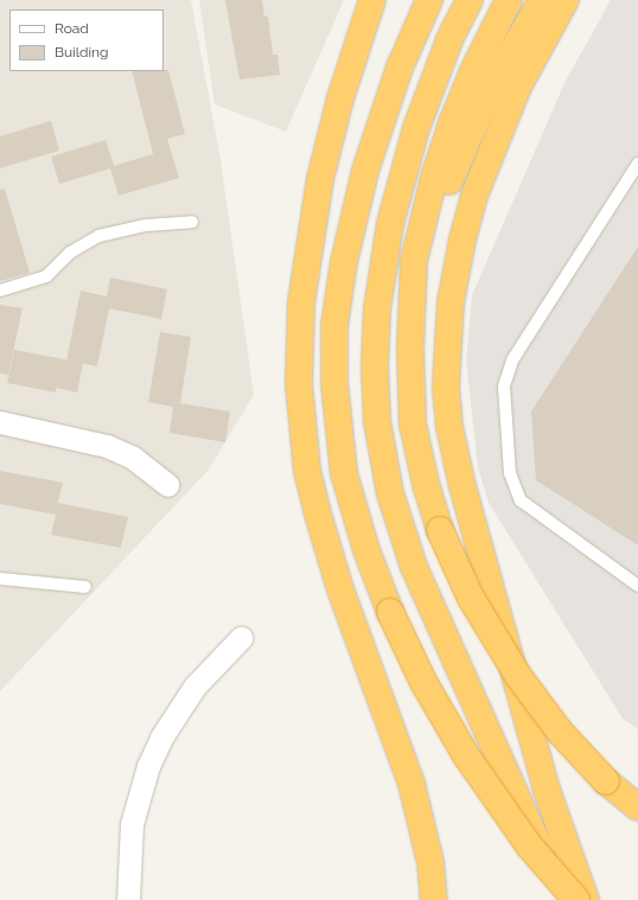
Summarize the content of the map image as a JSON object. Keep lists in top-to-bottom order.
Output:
{
  "legend": ["Road", "Building"]
}
